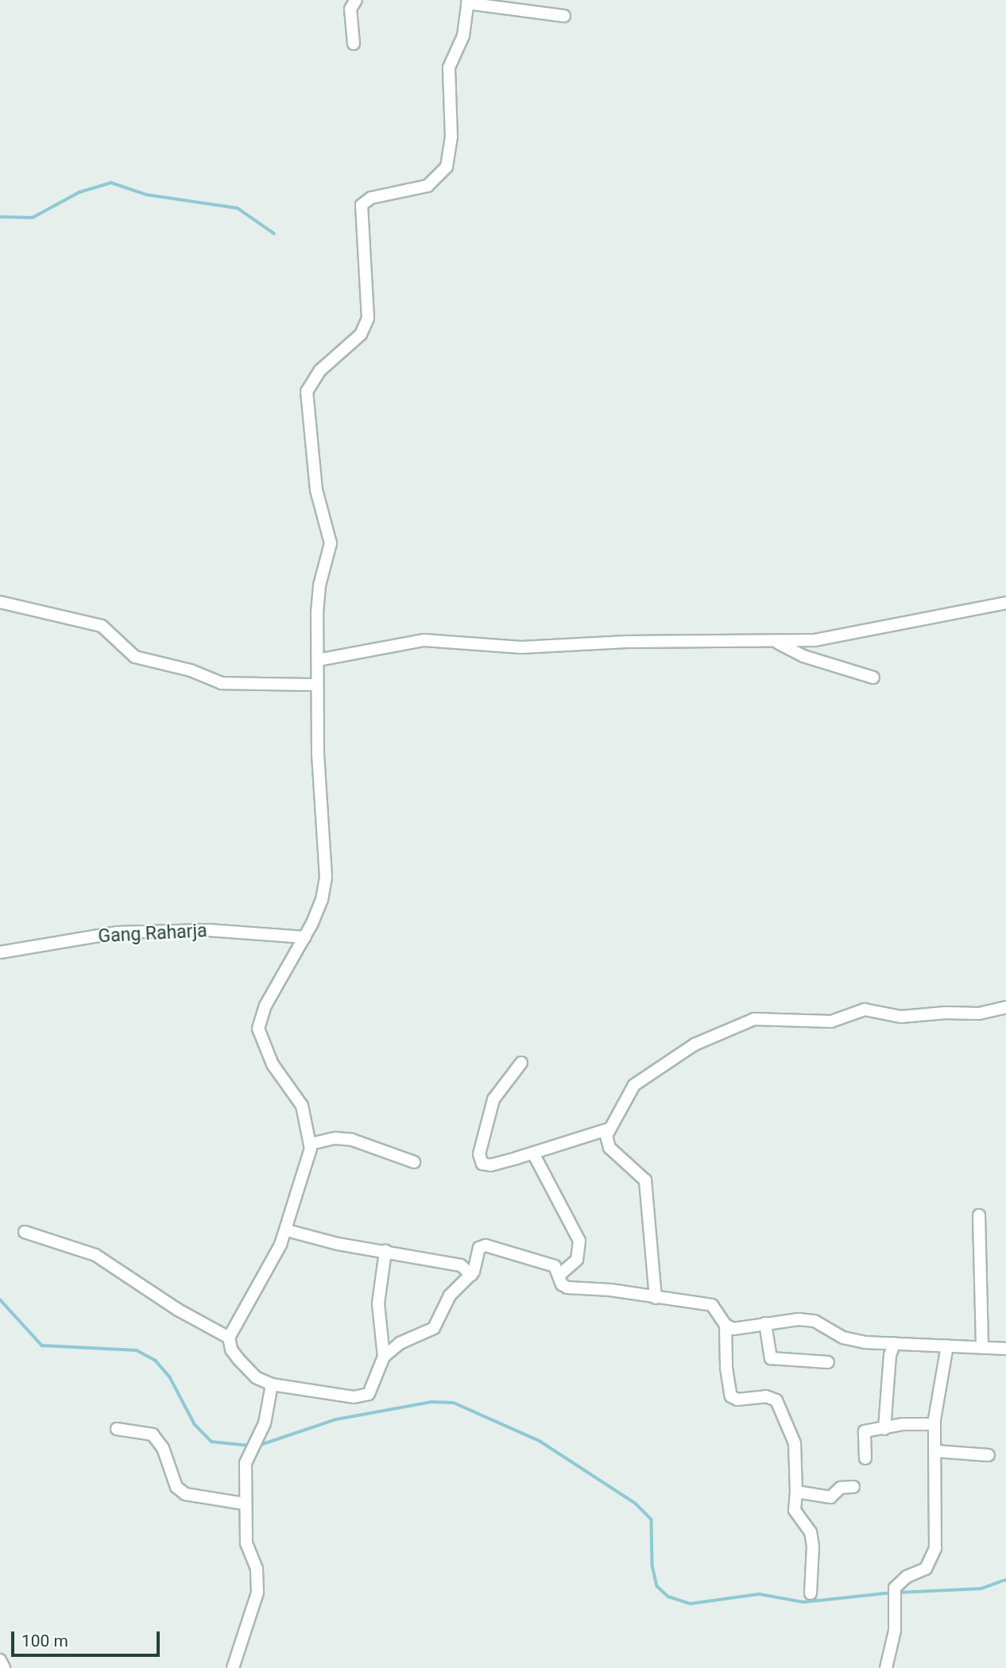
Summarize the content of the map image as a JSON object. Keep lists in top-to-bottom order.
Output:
{
  "streets": {
    "street": ["Gang Raharja"]
  },
  "scale_bar": "100 m"
}
